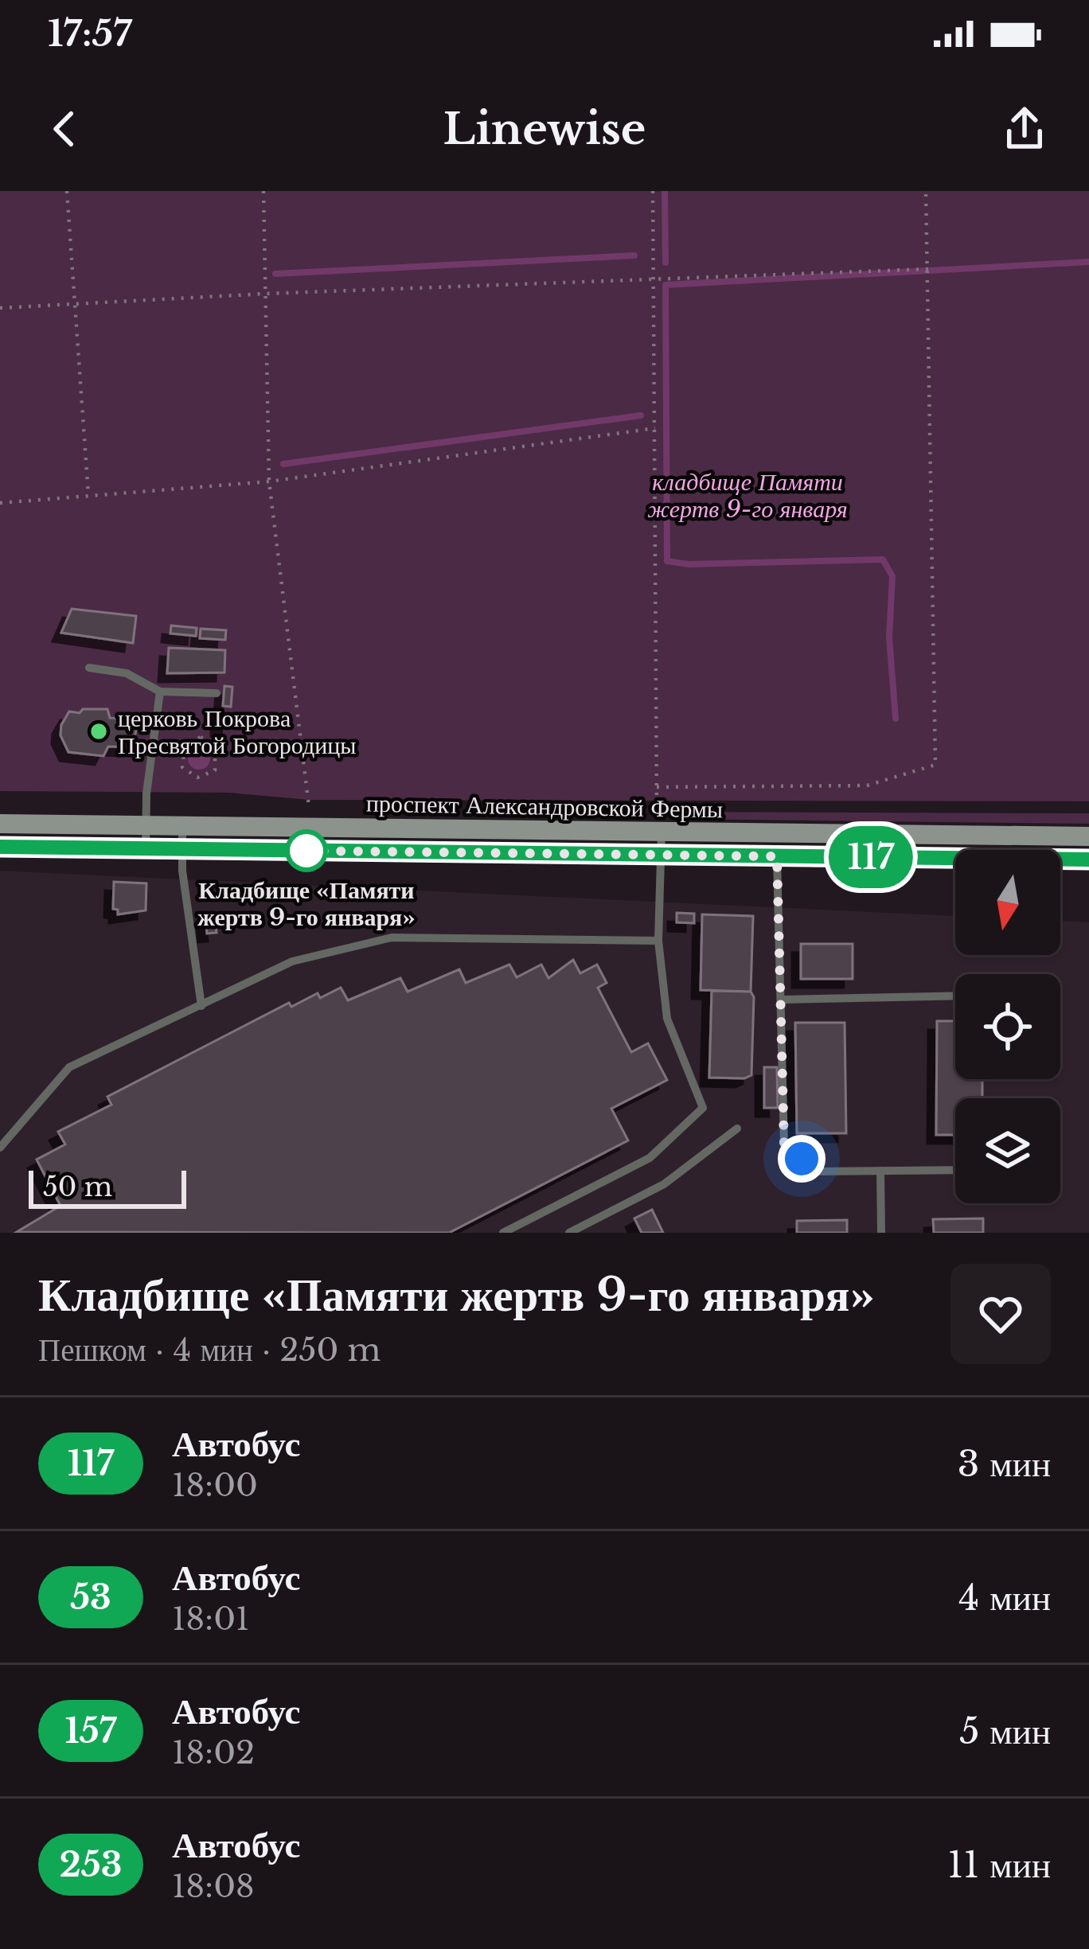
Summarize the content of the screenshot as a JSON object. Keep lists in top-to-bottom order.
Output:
{
  "streets": {
    "main road": ["проспект Александровской Фермы"]
  },
  "parks": ["кладбище Памяти жертв 9-го января"],
  "places": ["церковь Покрова Пресвятой Богородицы", "Кладбище «Памяти жертв 9-го января»"],
  "lines": ["bus line 117"],
  "scale_bar": "50 m",
  "north": "bottom",
  "page": {
    "status": "17:57",
    "header": "Linewise",
    "on_map": "117",
    "scale": "50 m",
    "heading": ["Кладбище «Памяти жертв 9-го января»", "Пешком · 4 мин · 250 m"],
    "list": [
      {
        "mark": "117",
        "name": "Автобус",
        "note": "18:00",
        "value": "3 мин"
      },
      {
        "mark": "53",
        "name": "Автобус",
        "note": "18:01",
        "value": "4 мин"
      },
      {
        "mark": "157",
        "name": "Автобус",
        "note": "18:02",
        "value": "5 мин"
      },
      {
        "mark": "253",
        "name": "Автобус",
        "note": "18:08",
        "value": "11 мин"
      }
    ]
  }
}
